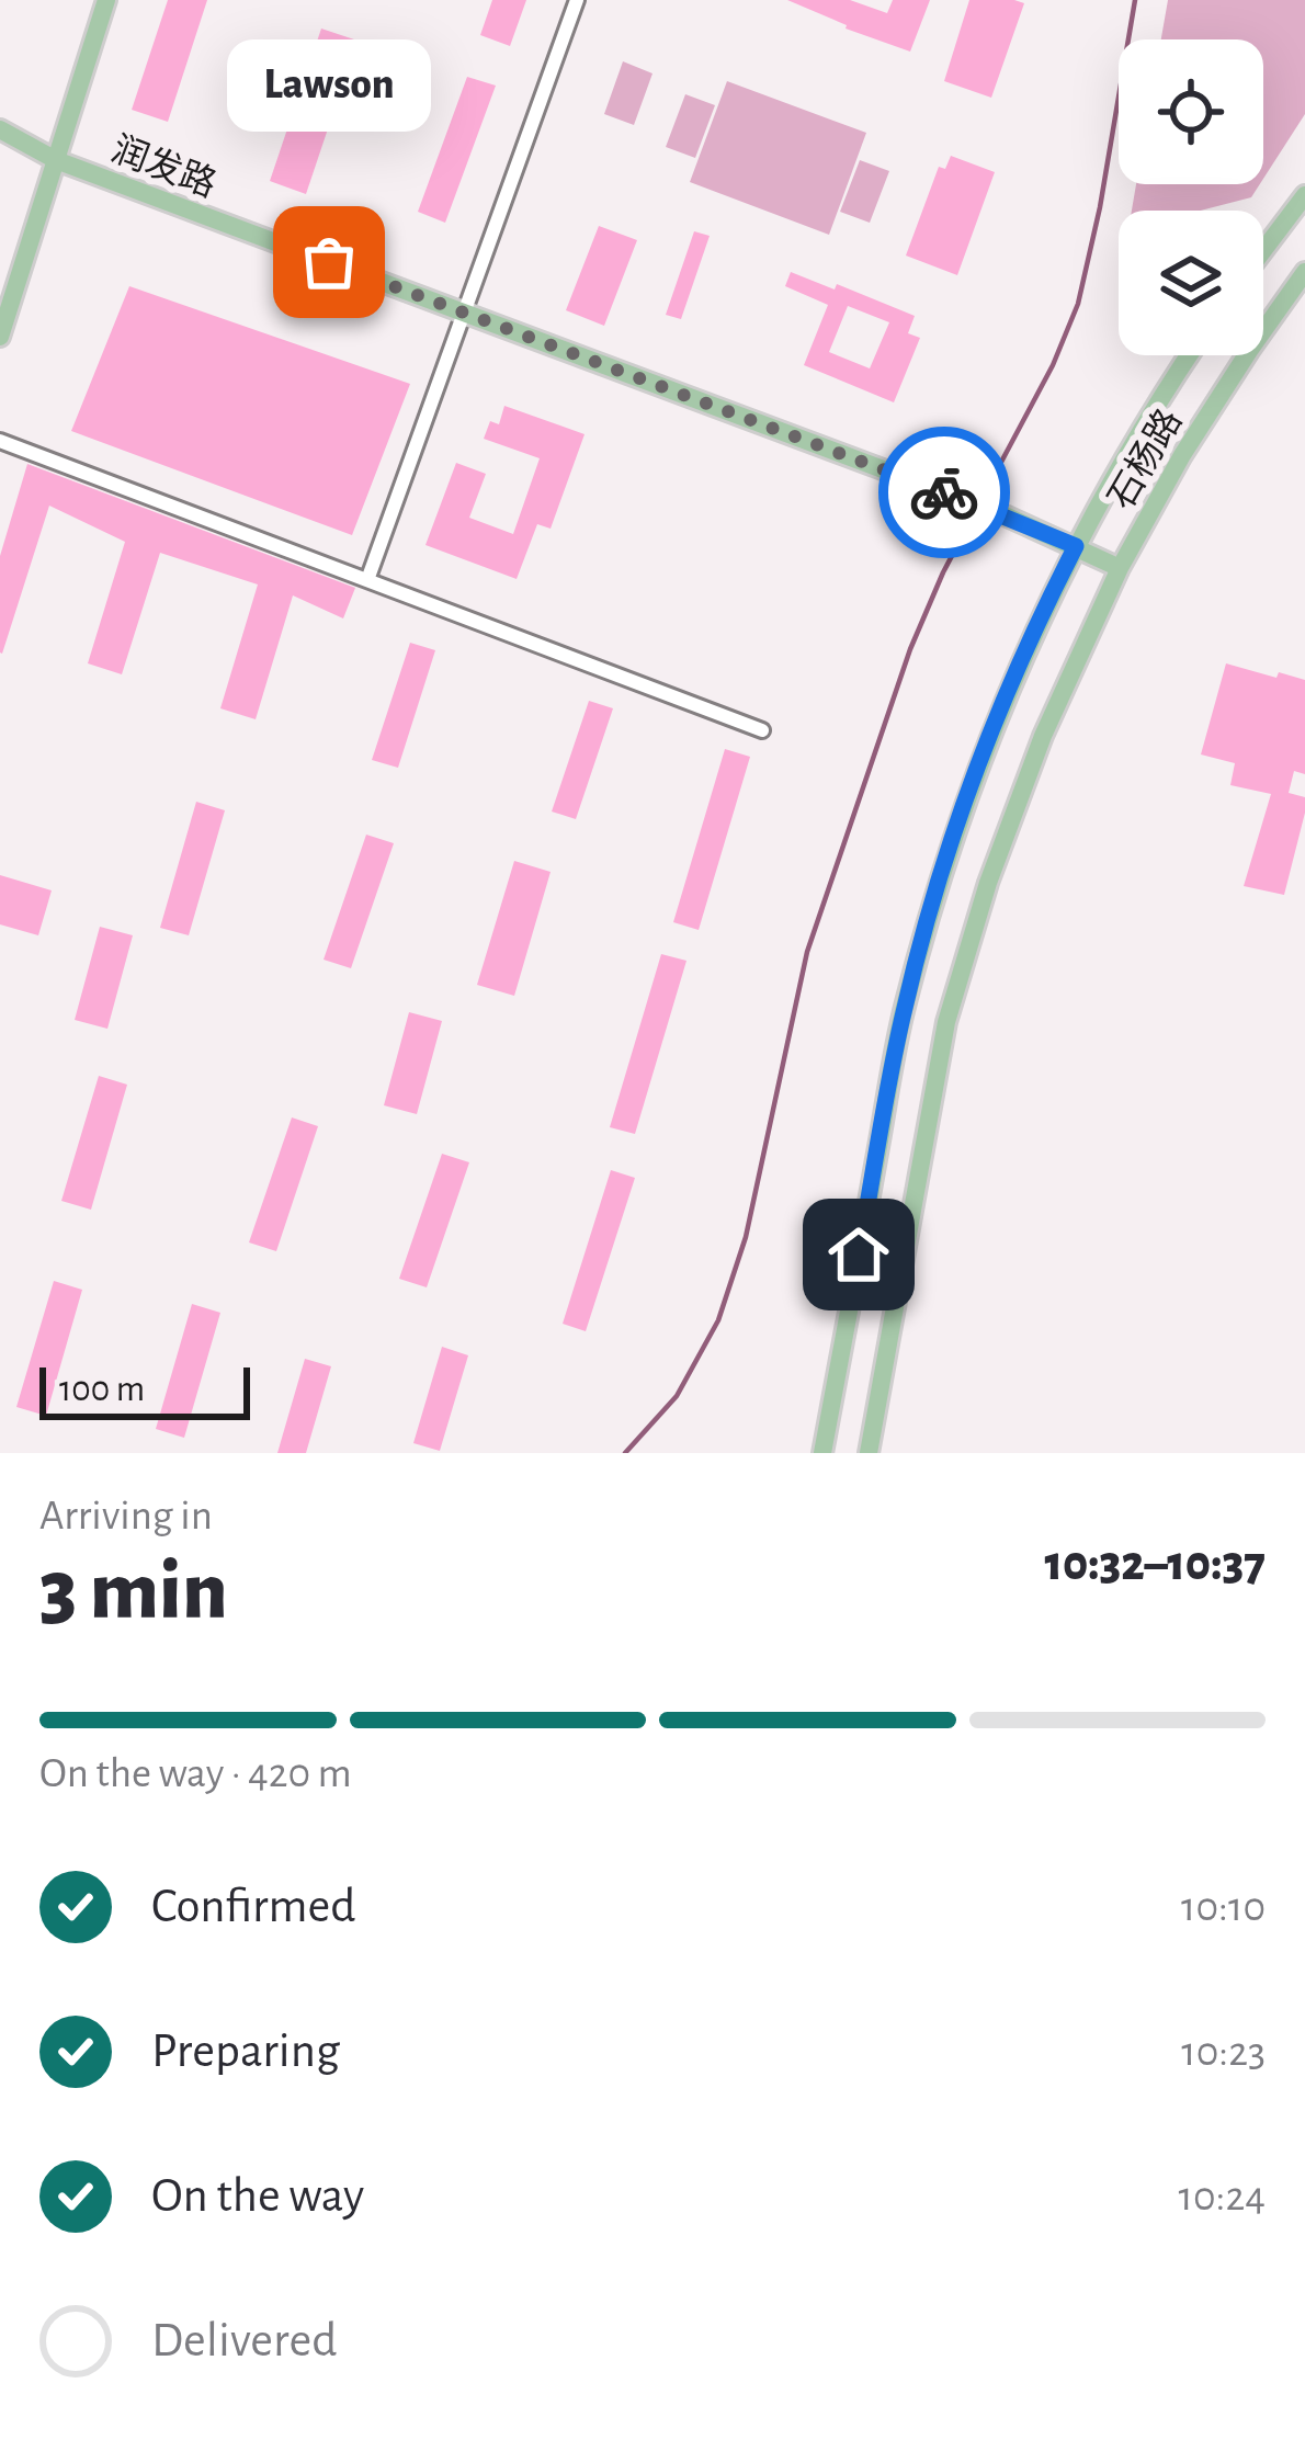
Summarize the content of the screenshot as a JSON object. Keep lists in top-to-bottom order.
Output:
{
  "streets": {
    "main road": ["润发路", "石杨路"]
  },
  "crossings": [
    ["润发路", "石杨路"]
  ],
  "places": ["Lawson"],
  "scale_bar": "100 m",
  "page": {
    "bubble": "Lawson",
    "scale": "100 m",
    "heading": ["3 min", "Arriving in", "10:32–10:37"],
    "bar": "On the way · 420 m",
    "list": [
      ["Confirmed", "10:10"],
      ["Preparing", "10:23"],
      ["On the way", "10:24"],
      "Delivered"
    ]
  }
}
